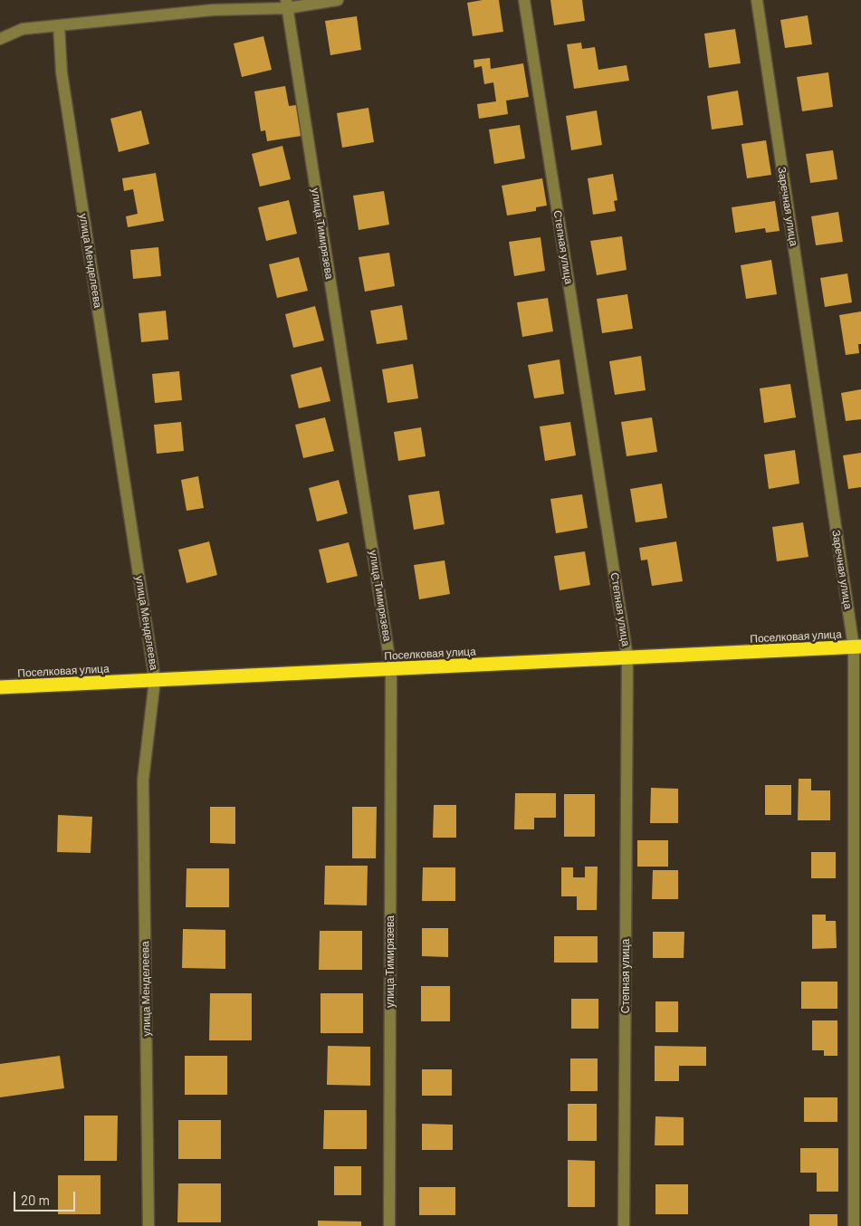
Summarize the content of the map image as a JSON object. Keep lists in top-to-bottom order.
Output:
{
  "streets": {
    "highway": ["Поселковая улица"],
    "street": [
      "Заречная улица",
      "улица Тимирязева",
      "Степная улица",
      "улица Менделеева"
    ]
  },
  "crossings": [
    ["Заречная улица", "Поселковая улица"],
    ["улица Тимирязева", "Поселковая улица"],
    ["Степная улица", "Поселковая улица"],
    ["улица Менделеева", "Поселковая улица"]
  ],
  "scale_bar": "20 m"
}
